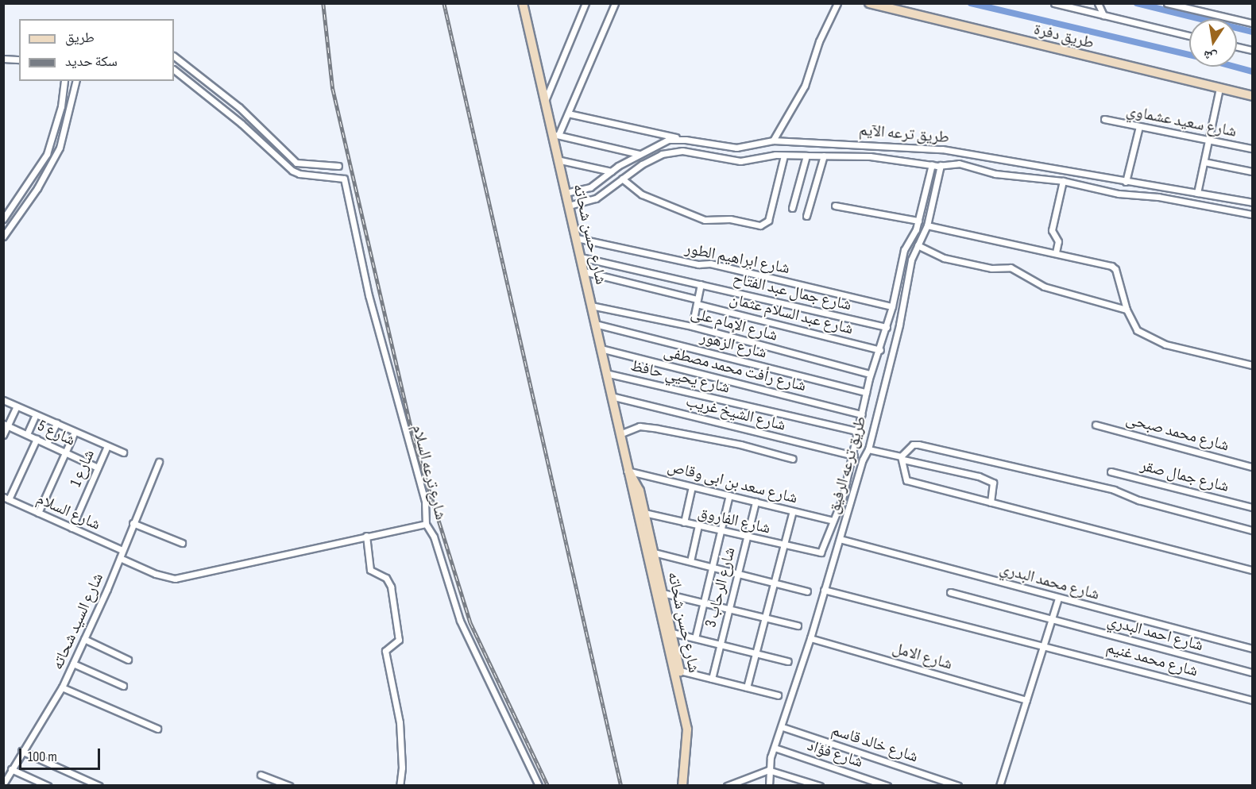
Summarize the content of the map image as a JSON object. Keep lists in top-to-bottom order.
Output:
{
  "streets": {
    "main road": ["طريق دفرة", "شارع حسن شحاته"],
    "street": [
      "شارع سعيد عشماوي",
      "طريق ترعه الآيم",
      "شارع ابراهيم الطور",
      "شارع جمال عبد الفتاح",
      "شارع عبد السلام عثمان",
      "شارع الإمام على",
      "شارع الزهور",
      "شارع رأفت محمد مصطفى",
      "شارع يحيي حافظ",
      "شارع الشيخ غريب",
      "شارع محمد صبحى",
      "شارع 5",
      "طريق ترعه الرفيق",
      "شارع 1",
      "شارع ترعه السلام",
      "شارع جمال صقر",
      "شارع سعد بن ابى وقاص",
      "شارع السلام",
      "شارع الفاروق",
      "شارع محمد البدري",
      "شارع الرحاب 3",
      "شارع السيد شحاته",
      "شارع احمد البدري",
      "شارع الامل",
      "شارع محمد غنيم",
      "شارع خالد قاسم",
      "شارع فؤاد"
    ]
  },
  "crossings": [
    ["طريق ترعه الآيم", "شارع حسن شحاته"],
    ["طريق ترعه الآيم", "طريق ترعه الرفيق"],
    ["شارع حسن شحاته", "شارع ابراهيم الطور"],
    ["شارع حسن شحاته", "شارع جمال عبد الفتاح"],
    ["شارع حسن شحاته", "شارع عبد السلام عثمان"],
    ["شارع حسن شحاته", "شارع الإمام على"],
    ["شارع حسن شحاته", "شارع الزهور"],
    ["شارع حسن شحاته", "شارع رأفت محمد مصطفى"],
    ["شارع حسن شحاته", "شارع يحيي حافظ"],
    ["شارع حسن شحاته", "شارع الشيخ غريب"],
    ["شارع حسن شحاته", "شارع سعد بن ابى وقاص"],
    ["شارع حسن شحاته", "شارع الفاروق"],
    ["شارع ابراهيم الطور", "طريق ترعه الرفيق"],
    ["شارع جمال عبد الفتاح", "طريق ترعه الرفيق"],
    ["شارع عبد السلام عثمان", "طريق ترعه الرفيق"],
    ["شارع الإمام على", "طريق ترعه الرفيق"],
    ["شارع الزهور", "طريق ترعه الرفيق"],
    ["شارع رأفت محمد مصطفى", "طريق ترعه الرفيق"],
    ["شارع يحيي حافظ", "طريق ترعه الرفيق"],
    ["شارع الشيخ غريب", "طريق ترعه الرفيق"],
    ["شارع 5", "شارع 1"],
    ["طريق ترعه الرفيق", "شارع سعد بن ابى وقاص"],
    ["طريق ترعه الرفيق", "شارع الفاروق"],
    ["طريق ترعه الرفيق", "شارع محمد البدري"],
    ["طريق ترعه الرفيق", "شارع الامل"],
    ["طريق ترعه الرفيق", "شارع محمد غنيم"],
    ["طريق ترعه الرفيق", "شارع خالد قاسم"],
    ["طريق ترعه الرفيق", "شارع فؤاد"],
    ["شارع 1", "شارع السلام"],
    ["شارع سعد بن ابى وقاص", "شارع الرحاب 3"],
    ["شارع السلام", "شارع السيد شحاته"],
    ["شارع الفاروق", "شارع الرحاب 3"]
  ],
  "legend": ["طريق", "سكة حديد"],
  "scale_bar": "100 m",
  "north": "bottom"
}
